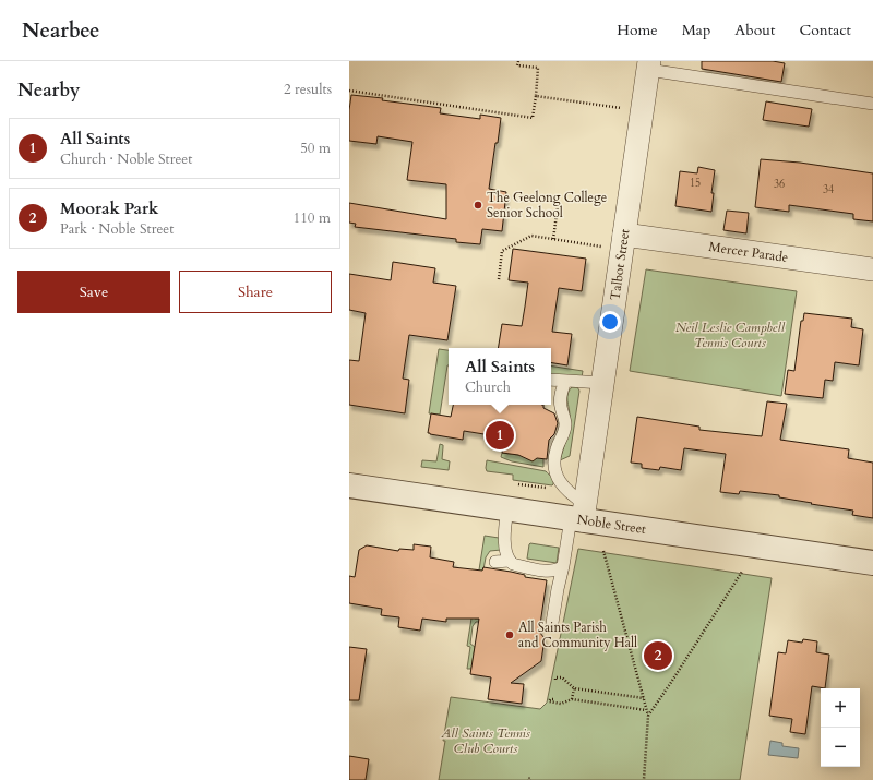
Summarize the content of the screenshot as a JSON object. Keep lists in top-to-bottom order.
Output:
{
  "streets": {
    "street": ["Mercer Parade", "Talbot Street", "Noble Street"]
  },
  "crossings": [
    ["Mercer Parade", "Talbot Street"],
    ["Talbot Street", "Noble Street"]
  ],
  "parks": ["Neil Leslie Campbell Tennis Courts", "All Saints Tennis Club Courts"],
  "places": ["The Geelong College Senior School", "All Saints Parish and Community Hall"],
  "house_numbers": ["15", "36", "34"],
  "page": {
    "header": "Nearbee",
    "nav": [
      "Home",
      "Map",
      "About",
      "Contact"
    ],
    "heading": ["Nearby", "2 results"],
    "list": [
      {
        "mark": "1",
        "name": "All Saints",
        "note": "Church · Noble Street",
        "value": "50 m"
      },
      {
        "mark": "2",
        "name": "Moorak Park",
        "note": "Park · Noble Street",
        "value": "110 m"
      }
    ],
    "buttons": ["Save", "Share"],
    "popup": ["All Saints", "Church"],
    "pins": ["1", "2"],
    "map_buttons": ["+", "−"]
  }
}
